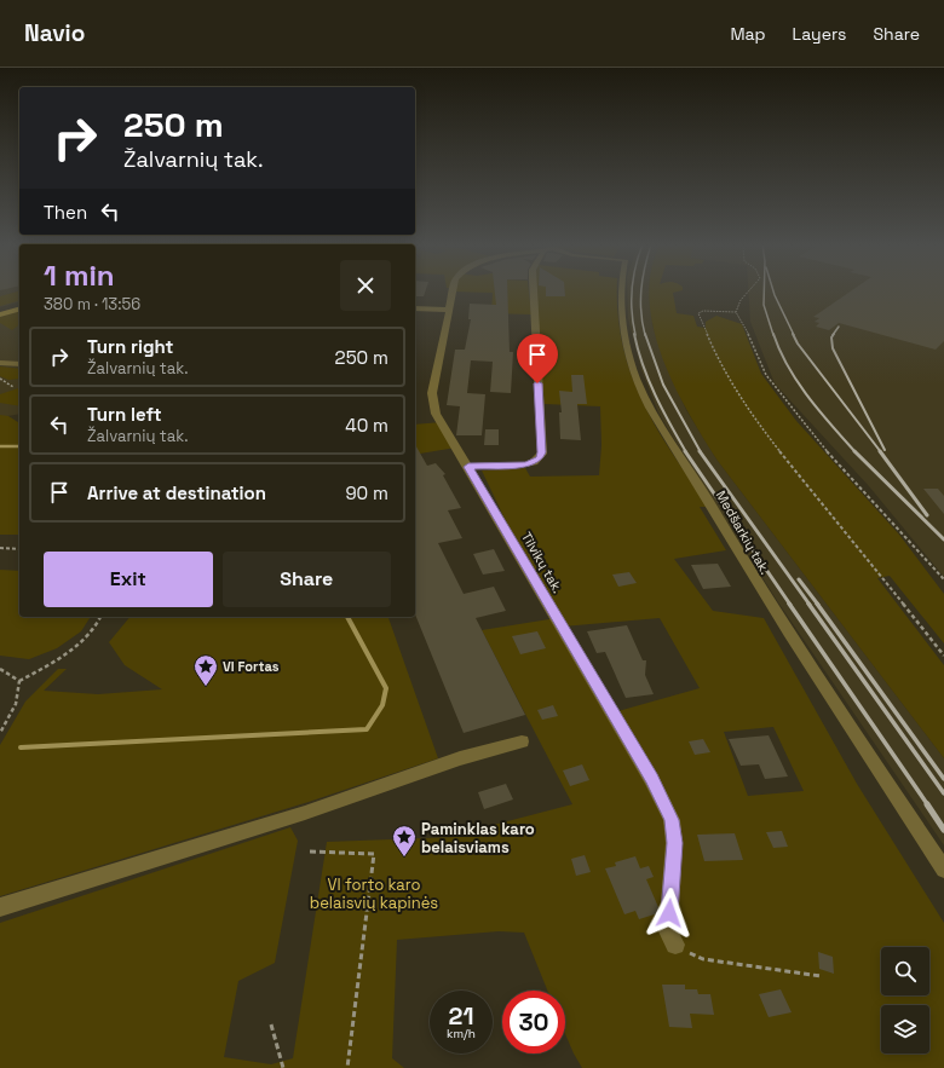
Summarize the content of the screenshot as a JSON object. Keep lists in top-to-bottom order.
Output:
{
  "streets": {
    "street": ["Medšarkių tak.", "Tilvikų tak."]
  },
  "parks": ["VI forto karo belaisvių kapinės"],
  "places": {
    "place": ["VI Fortas", "Paminklas karo belaisviams"]
  },
  "page": {
    "header": "Navio",
    "nav": ["Map", "Layers", "Share"],
    "turn": ["250 m", "Žalvarnių tak."],
    "then": "Then",
    "heading": ["1 min", "380 m · 13:56"],
    "list": [
      {
        "name": "Turn right",
        "note": "Žalvarnių tak.",
        "value": "250 m"
      },
      {
        "name": "Turn left",
        "note": "Žalvarnių tak.",
        "value": "40 m"
      },
      {
        "name": "Arrive at destination",
        "value": "90 m"
      }
    ],
    "buttons": ["Exit", "Share"],
    "speed": "21 km/h",
    "limit": "30"
  }
}
